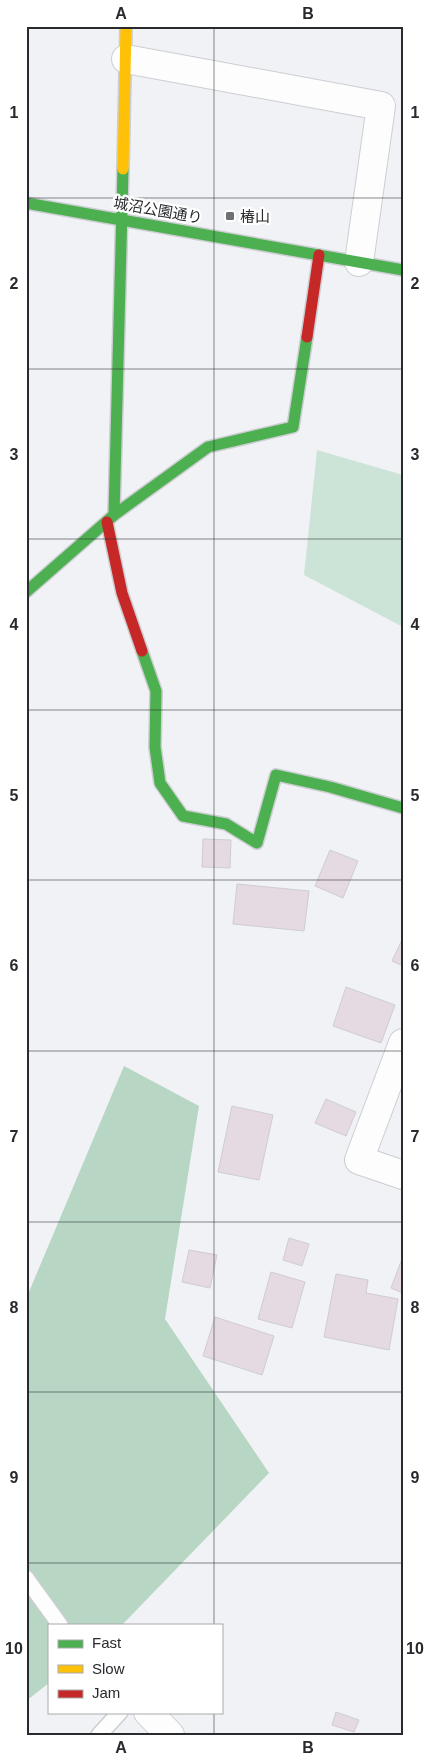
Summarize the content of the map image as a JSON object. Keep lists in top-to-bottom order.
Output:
{
  "streets": {
    "street": ["城沼公園通り"]
  },
  "places": {
    "transit": ["椿山"]
  },
  "legend": ["Fast", "Slow", "Jam"],
  "grid": {
    "columns": ["A", "B"],
    "rows": [
      "1",
      "2",
      "3",
      "4",
      "5",
      "6",
      "7",
      "8",
      "9",
      "10"
    ]
  }
}
